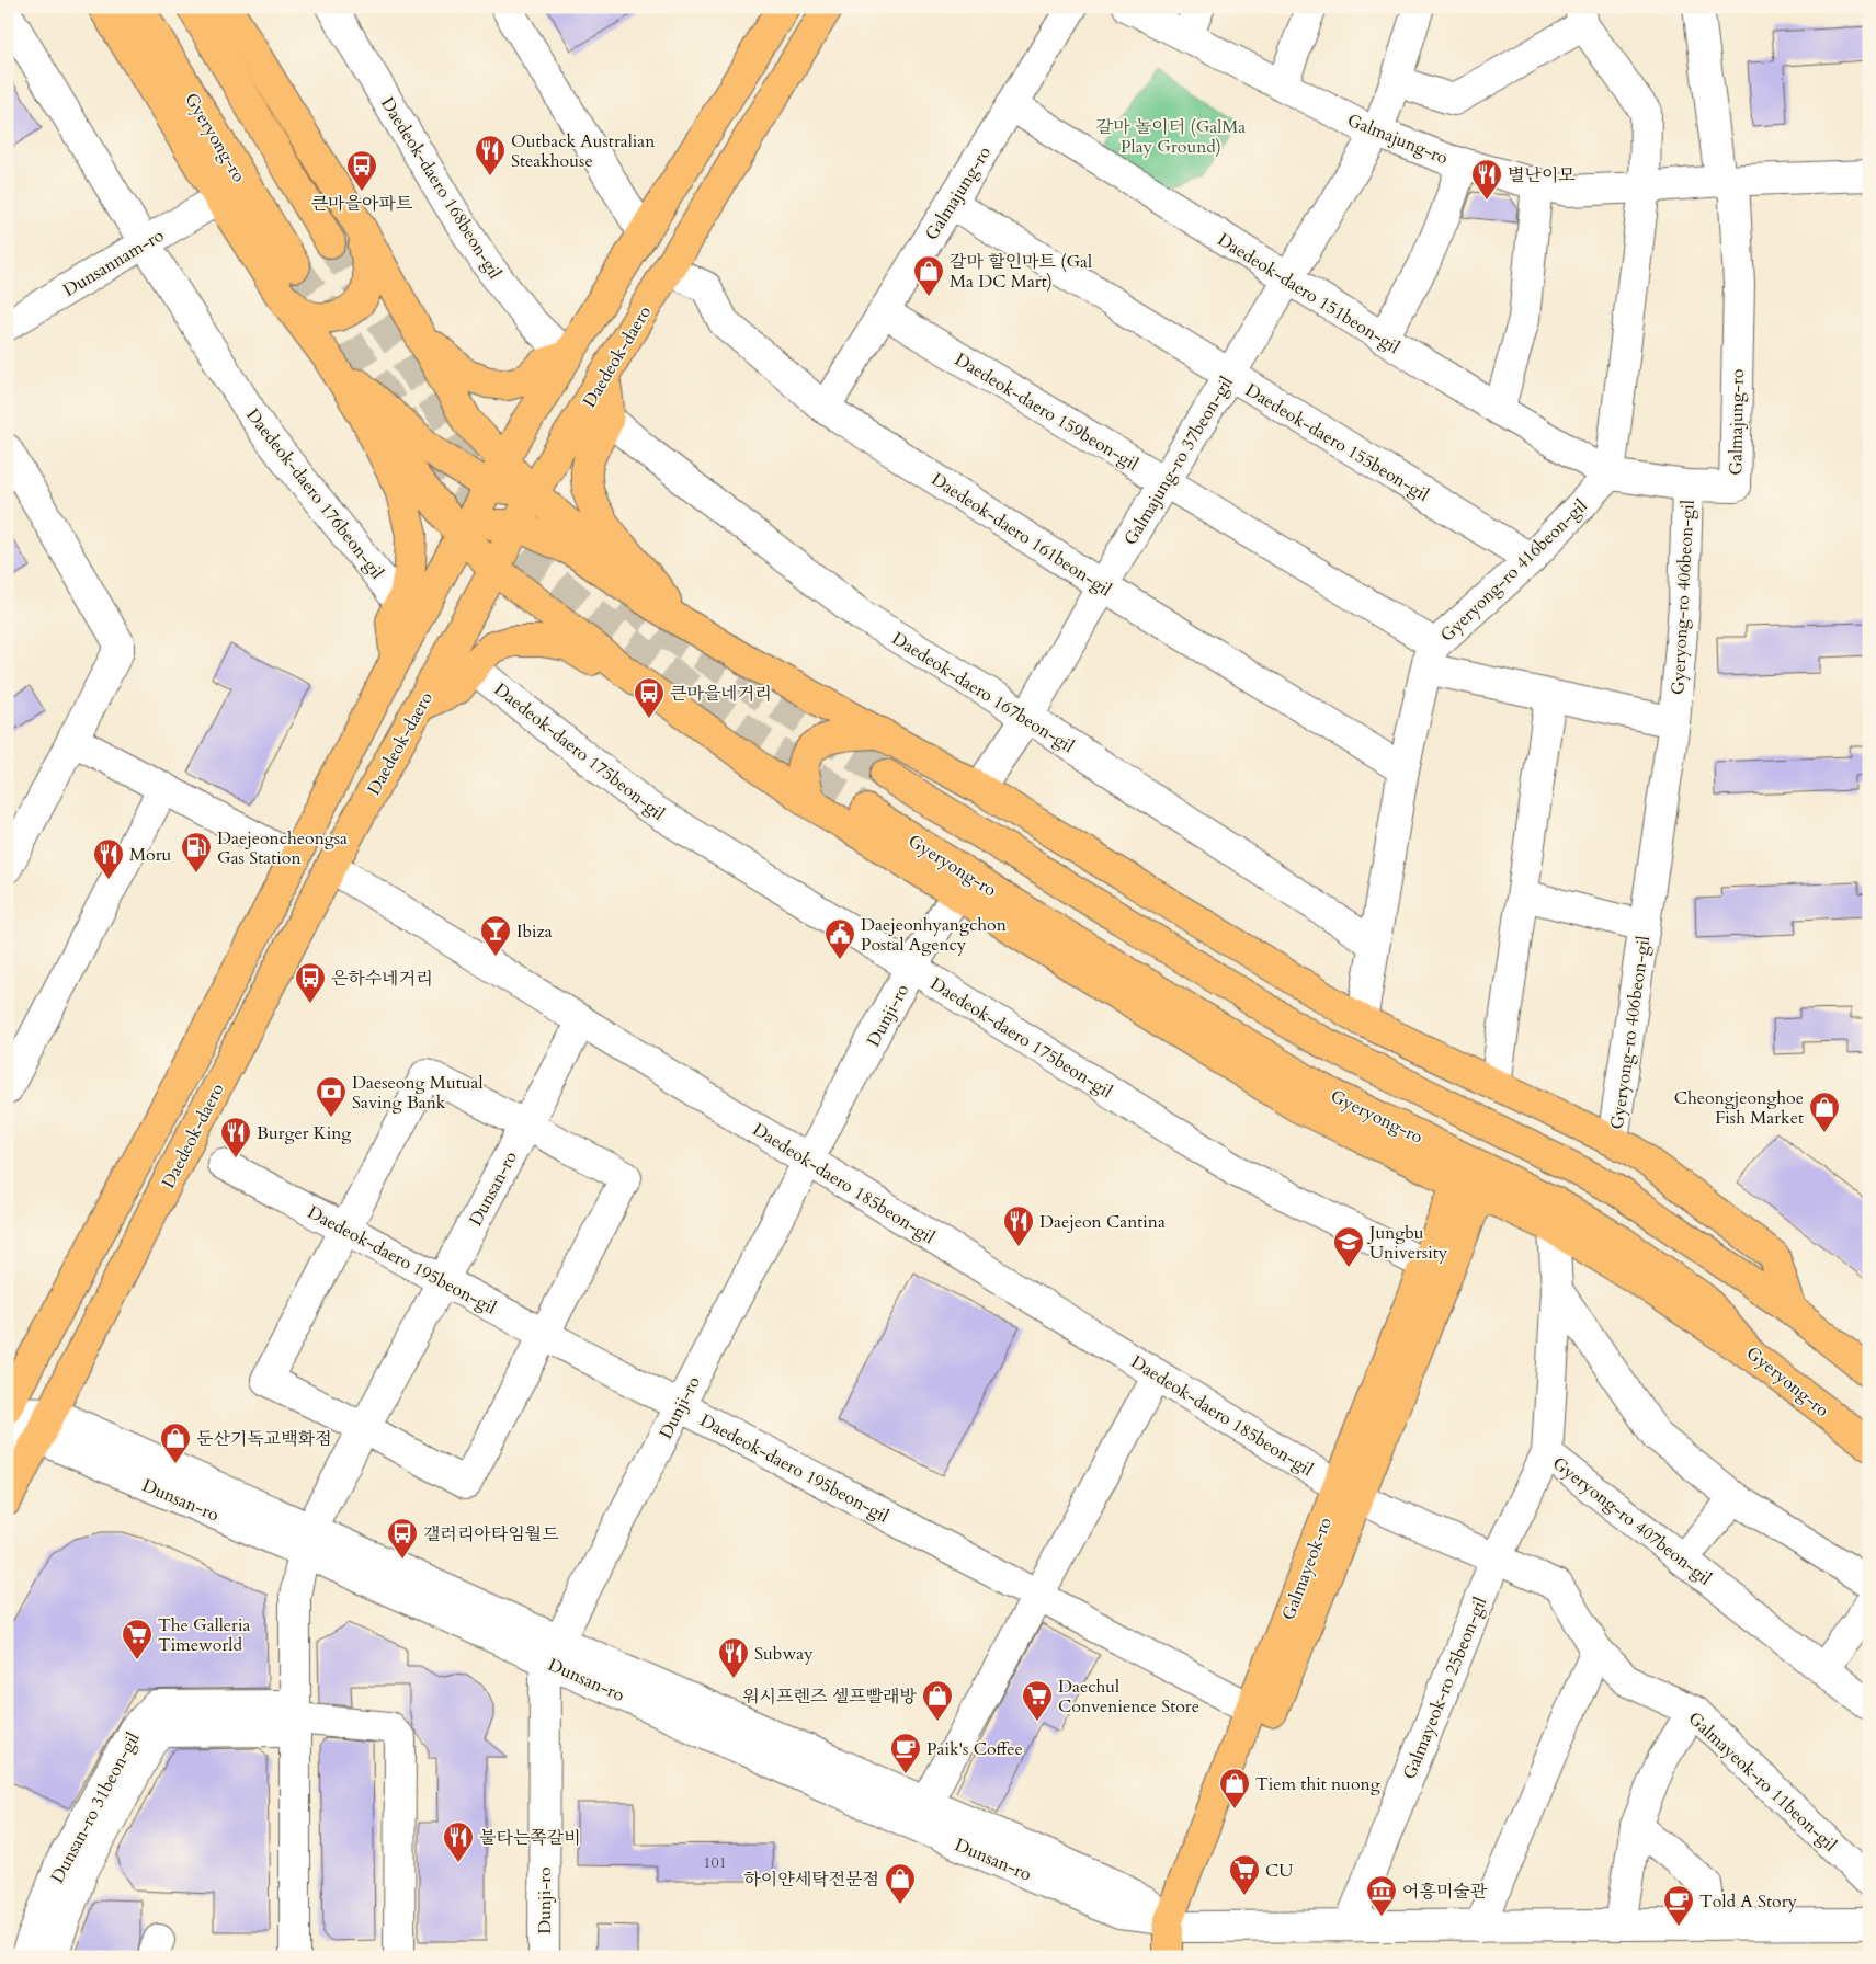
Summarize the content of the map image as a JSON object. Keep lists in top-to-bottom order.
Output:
{
  "streets": {
    "main road": ["Gyeryong-ro", "Daedeok-daero", "Galmayeok-ro"],
    "street": [
      "Galmajung-ro",
      "Daedeok-daero 168beon-gil",
      "Dunsannam-ro",
      "Daedeok-daero 151beon-gil",
      "Daedeok-daero 159beon-gil",
      "Daedeok-daero 155beon-gil",
      "Galmajung-ro 37beon-gil",
      "Daedeok-daero 176beon-gil",
      "Daedeok-daero 161beon-gil",
      "Gyeryong-ro 416beon-gil",
      "Gyeryong-ro 406beon-gil",
      "Daedeok-daero 167beon-gil",
      "Daedeok-daero 175beon-gil",
      "Dunji-ro",
      "Daedeok-daero 185beon-gil",
      "Dunsan-ro",
      "Daedeok-daero 195beon-gil",
      "Gyeryong-ro 407beon-gil",
      "Galmayeok-ro 25beon-gil",
      "Galmayeok-ro 11beon-gil",
      "Dunsan-ro 31beon-gil"
    ]
  },
  "crossings": [
    ["Galmajung-ro", "Daedeok-daero 151beon-gil"],
    ["Galmajung-ro", "Daedeok-daero 159beon-gil"],
    ["Galmajung-ro", "Daedeok-daero 155beon-gil"],
    ["Galmajung-ro", "Galmajung-ro 37beon-gil"],
    ["Galmajung-ro", "Daedeok-daero 161beon-gil"],
    ["Galmajung-ro", "Gyeryong-ro 406beon-gil"],
    ["Daedeok-daero 168beon-gil", "Daedeok-daero"],
    ["Dunsannam-ro", "Daedeok-daero 176beon-gil"],
    ["Daedeok-daero 151beon-gil", "Galmajung-ro 37beon-gil"],
    ["Daedeok-daero 151beon-gil", "Gyeryong-ro 416beon-gil"],
    ["Daedeok-daero 151beon-gil", "Gyeryong-ro 406beon-gil"],
    ["Daedeok-daero", "Daedeok-daero 161beon-gil"],
    ["Daedeok-daero", "Daedeok-daero 185beon-gil"],
    ["Daedeok-daero", "Dunsan-ro"],
    ["Daedeok-daero 159beon-gil", "Galmajung-ro 37beon-gil"],
    ["Daedeok-daero 159beon-gil", "Gyeryong-ro 416beon-gil"],
    ["Daedeok-daero 159beon-gil", "Gyeryong-ro 406beon-gil"],
    ["Daedeok-daero 155beon-gil", "Galmajung-ro 37beon-gil"],
    ["Daedeok-daero 155beon-gil", "Gyeryong-ro 416beon-gil"],
    ["Galmajung-ro 37beon-gil", "Daedeok-daero 161beon-gil"],
    ["Galmajung-ro 37beon-gil", "Daedeok-daero 167beon-gil"],
    ["Gyeryong-ro 416beon-gil", "Gyeryong-ro 406beon-gil"],
    ["Daedeok-daero 175beon-gil", "Dunji-ro"],
    ["Daedeok-daero 175beon-gil", "Galmayeok-ro"],
    ["Dunji-ro", "Daedeok-daero 185beon-gil"],
    ["Dunji-ro", "Dunsan-ro"],
    ["Dunji-ro", "Daedeok-daero 195beon-gil"],
    ["Daedeok-daero 185beon-gil", "Dunsan-ro"],
    ["Daedeok-daero 185beon-gil", "Galmayeok-ro"],
    ["Daedeok-daero 185beon-gil", "Galmayeok-ro 11beon-gil"],
    ["Dunsan-ro", "Daedeok-daero 195beon-gil"],
    ["Dunsan-ro", "Galmayeok-ro"],
    ["Daedeok-daero 195beon-gil", "Galmayeok-ro"],
    ["Gyeryong-ro 407beon-gil", "Galmayeok-ro 25beon-gil"],
    ["Galmayeok-ro", "Galmayeok-ro 11beon-gil"],
    ["Galmayeok-ro 25beon-gil", "Galmayeok-ro 11beon-gil"]
  ],
  "parks": ["갈마 놀이터 (GalMa Play Ground)"],
  "places": {
    "restaurant": [
      "Outback Australian Steakhouse",
      "별난이모",
      "Moru",
      "Burger King",
      "Daejeon Cantina",
      "Subway",
      "불타는쪽갈비"
    ],
    "bus stop": [
      "큰마을아파트",
      "큰마을네거리",
      "은하수네거리",
      "갤러리아타임월드"
    ],
    "shop": [
      "갈마 할인마트 (Gal Ma DC Mart)",
      "Cheongjeonghoe Fish Market",
      "둔산기독교백화점",
      "워시프렌즈 셀프빨래방",
      "Tiem thit nuong",
      "하이얀세탁전문점"
    ],
    "fuel station": ["Daejeoncheongsa Gas Station"],
    "bar": ["Ibiza"],
    "public building": ["Daejeonhyangchon Postal Agency"],
    "bank": ["Daeseong Mutual Saving Bank"],
    "school or university": ["Jungbu University"],
    "supermarket": ["The Galleria Timeworld", "Daechul Convenience Store", "CU"],
    "cafe": ["Paik's Coffee", "Told A Story"],
    "museum": ["어흥미술관"]
  },
  "house_numbers": ["101"]
}
